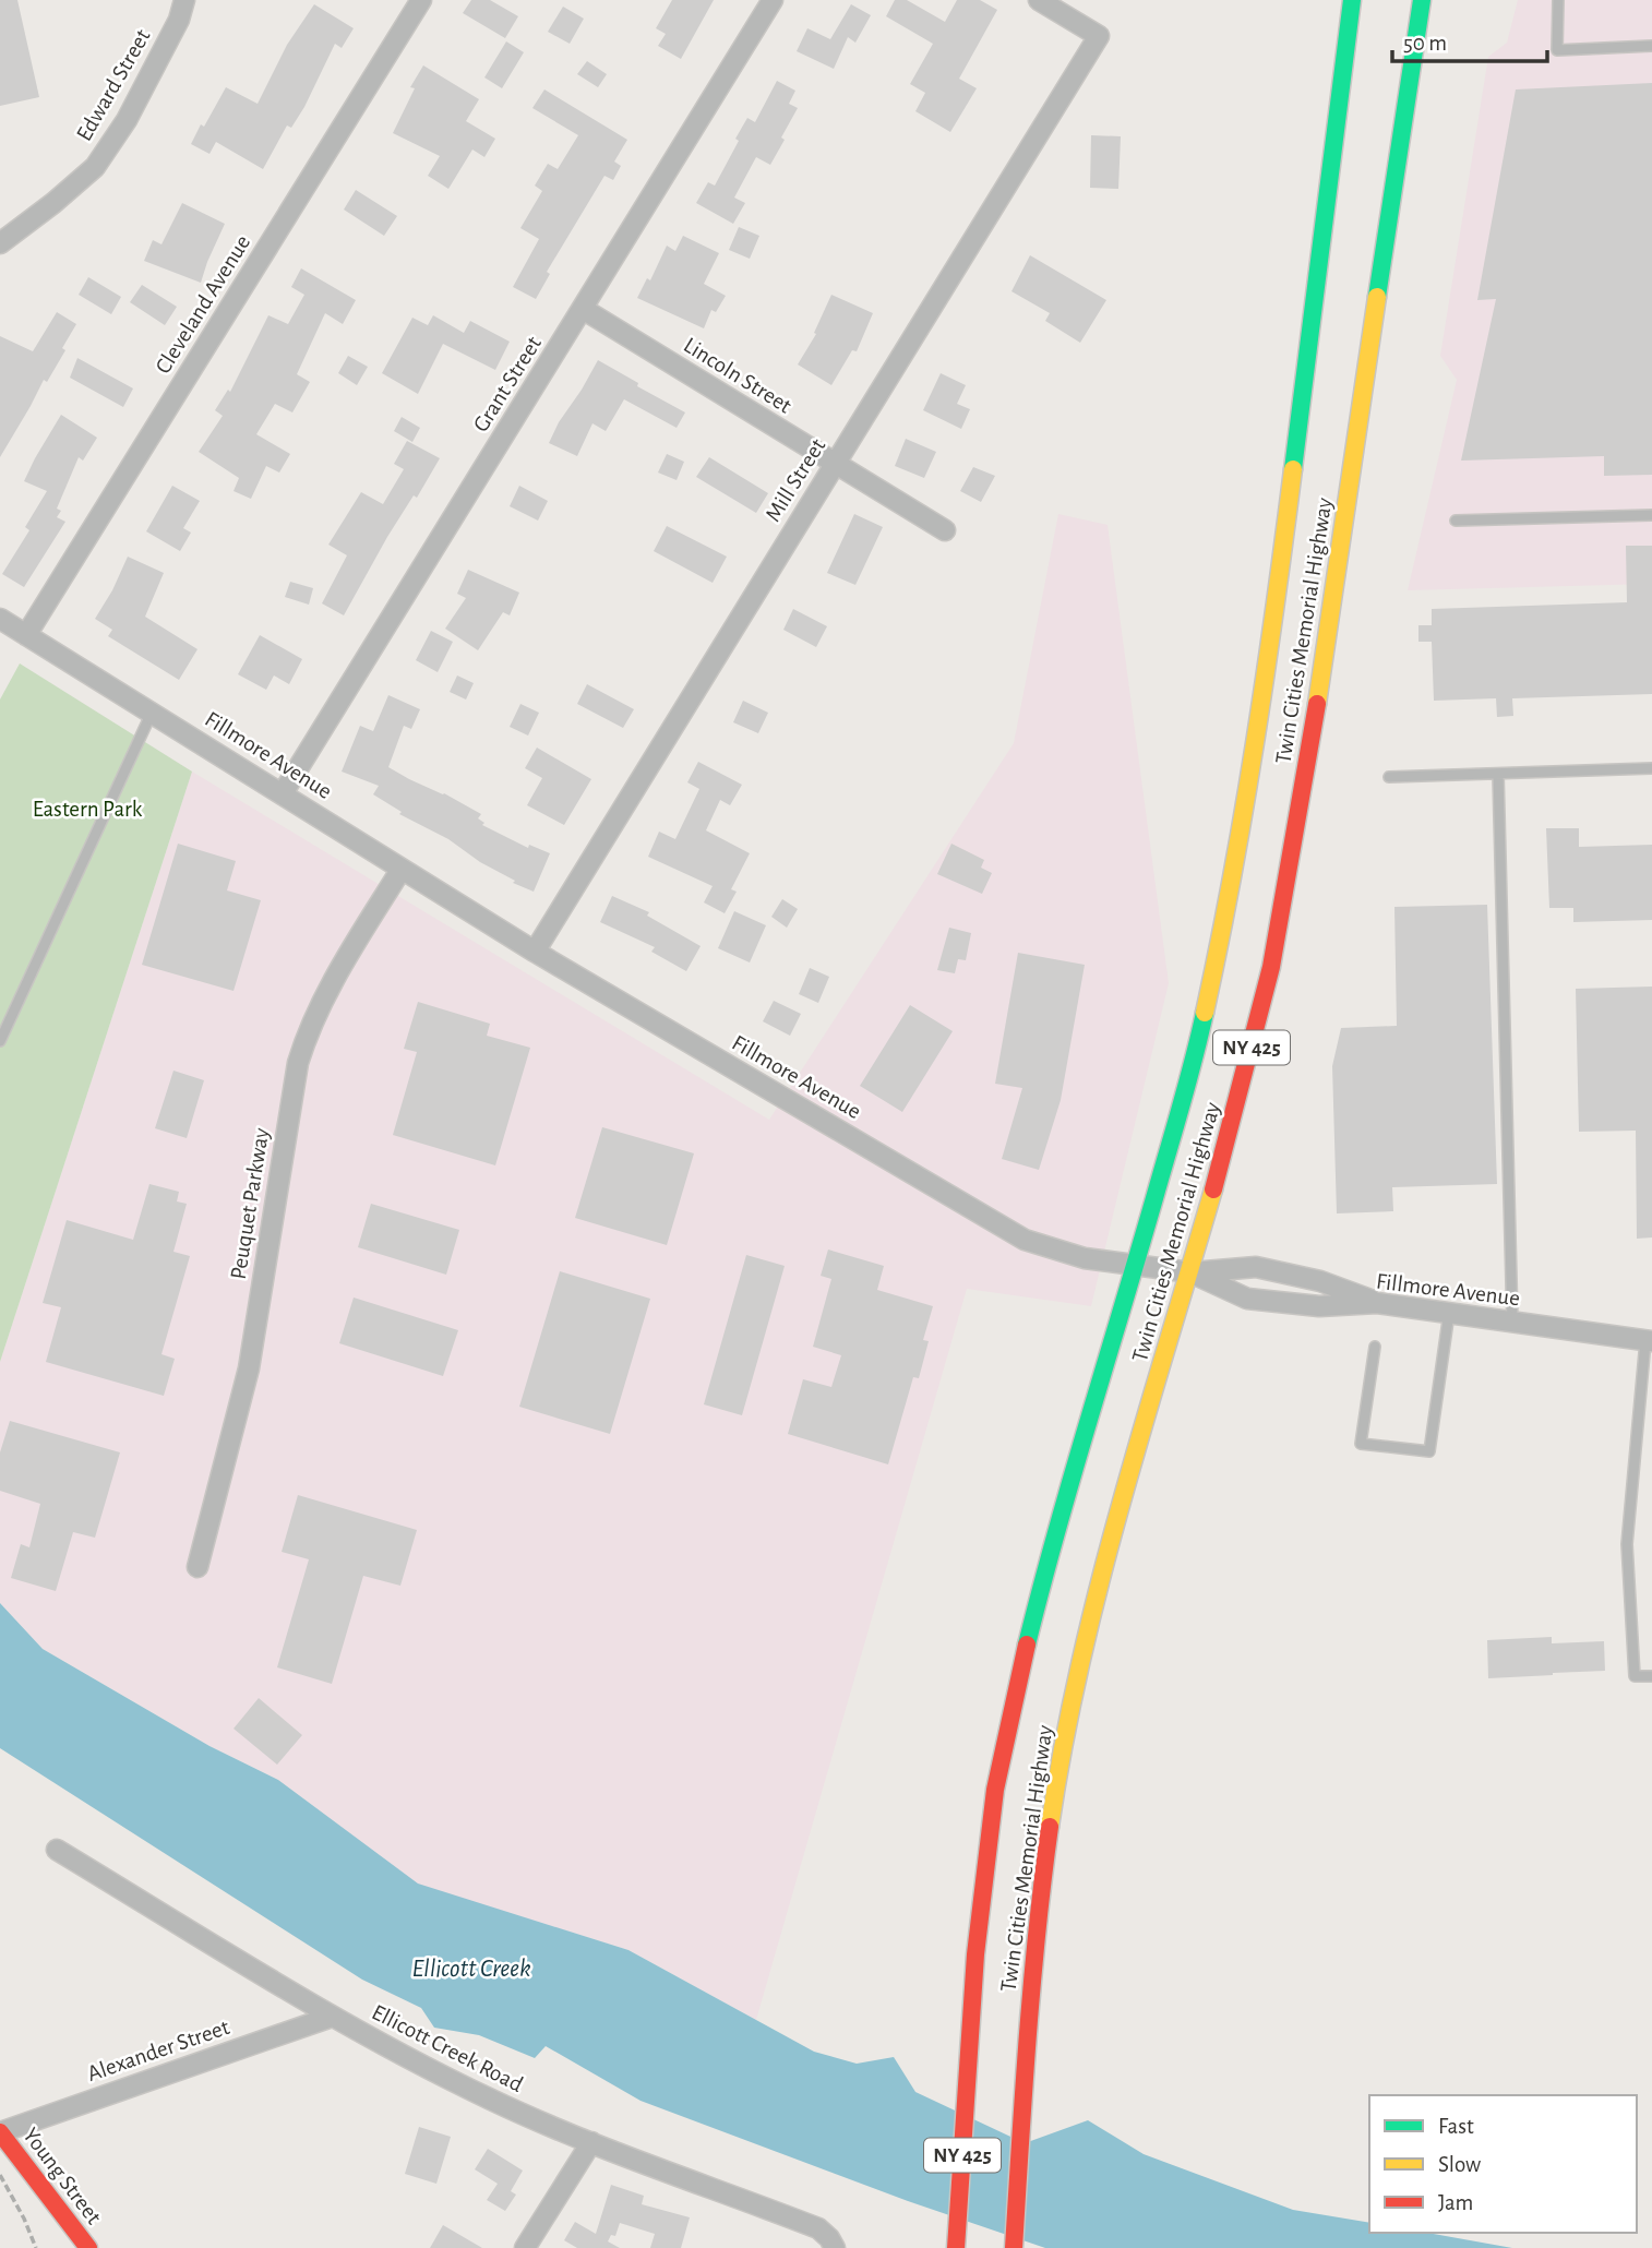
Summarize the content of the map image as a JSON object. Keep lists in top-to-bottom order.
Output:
{
  "streets": {
    "main road": ["Twin Cities Memorial Highway", "NY 425", "Young Street"],
    "street": [
      "Edward Street",
      "Cleveland Avenue",
      "Lincoln Street",
      "Grant Street",
      "Mill Street",
      "Fillmore Avenue",
      "Peuquet Parkway",
      "Ellicott Creek Road",
      "Alexander Street"
    ]
  },
  "crossings": [
    ["Cleveland Avenue", "Fillmore Avenue"],
    ["Lincoln Street", "Grant Street"],
    ["Lincoln Street", "Mill Street"],
    ["Grant Street", "Fillmore Avenue"],
    ["Mill Street", "Fillmore Avenue"],
    ["Twin Cities Memorial Highway", "Fillmore Avenue"],
    ["Fillmore Avenue", "Peuquet Parkway"],
    ["Ellicott Creek Road", "Alexander Street"],
    ["Alexander Street", "Young Street"]
  ],
  "water": ["Ellicott Creek"],
  "parks": ["Eastern Park"],
  "legend": ["Fast", "Slow", "Jam"],
  "scale_bar": "50 m"
}
